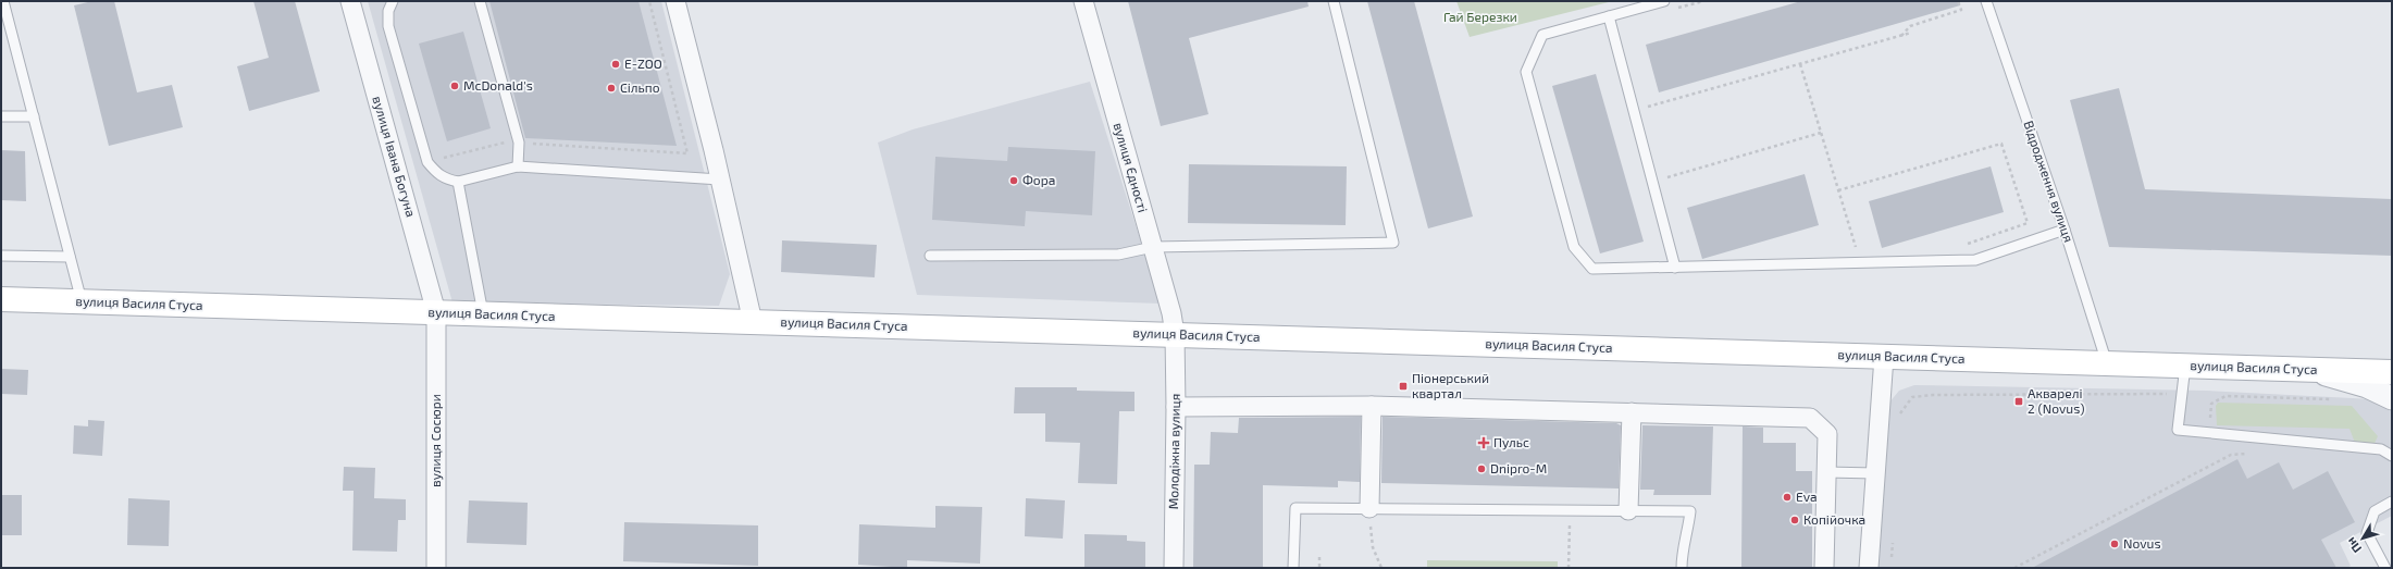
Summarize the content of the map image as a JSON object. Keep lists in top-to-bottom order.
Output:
{
  "streets": {
    "main road": ["вулиця Василя Стуса"],
    "street": [
      "вулиця Івана Богуна",
      "вулиця Єдності",
      "вулиця Сосюри",
      "Молодіжна вулиця"
    ],
    "lane": ["Відродження вулиця"]
  },
  "crossings": [
    ["вулиця Івана Богуна", "вулиця Василя Стуса"],
    ["вулиця Івана Богуна", "вулиця Сосюри"],
    ["вулиця Єдності", "вулиця Василя Стуса"],
    ["вулиця Єдності", "Молодіжна вулиця"],
    ["Відродження вулиця", "вулиця Василя Стуса"],
    ["вулиця Василя Стуса", "вулиця Сосюри"],
    ["вулиця Василя Стуса", "Молодіжна вулиця"]
  ],
  "parks": ["Гай Березки"],
  "places": {
    "other": [
      "E-ZOO",
      "McDonald's",
      "Сільпо",
      "Фора",
      "Dnipro-M",
      "Eva",
      "Копійочка",
      "Novus"
    ],
    "transit": ["Піонерський квартал", "Акварелі 2 (Novus)"],
    "health": ["Пульс"]
  },
  "north": "bottom left"
}
